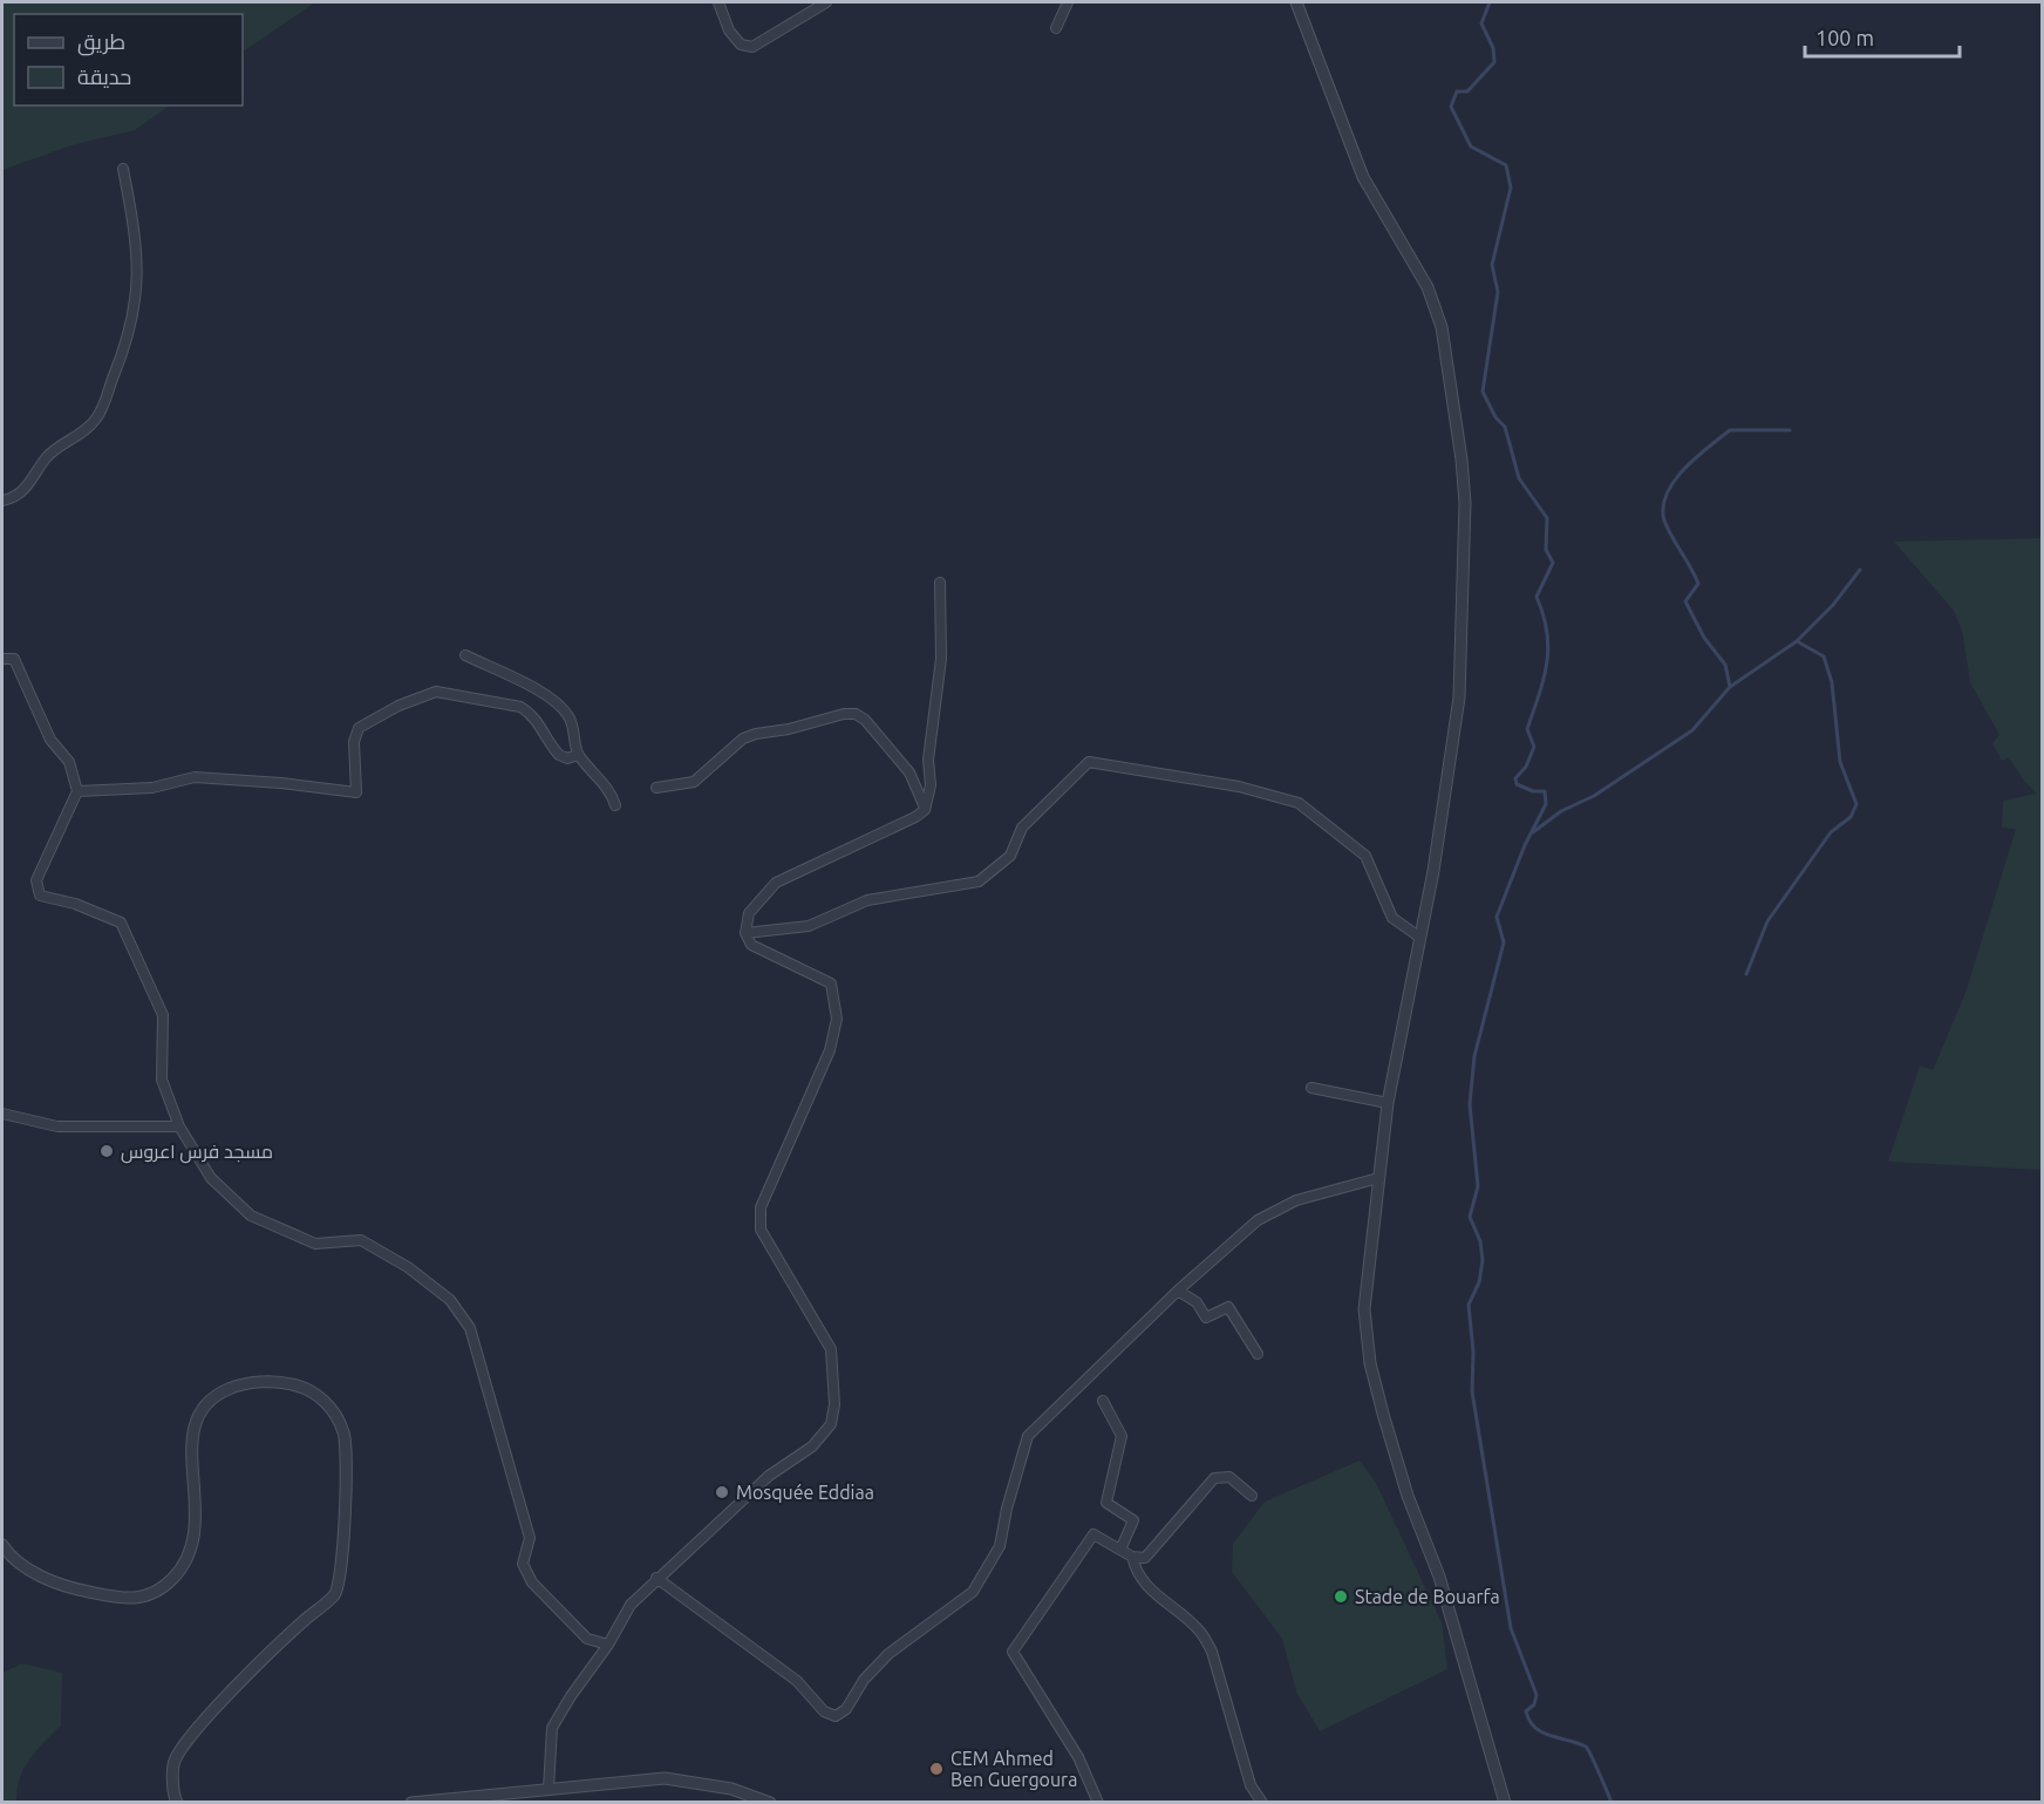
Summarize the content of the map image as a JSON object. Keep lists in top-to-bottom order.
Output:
{
  "places": [
    "مسجد فرس اعروس",
    "Mosquée Eddiaa",
    "Stade de Bouarfa",
    "CEM Ahmed Ben Guergoura"
  ],
  "legend": ["طريق", "حديقة"],
  "scale_bar": "100 m"
}
